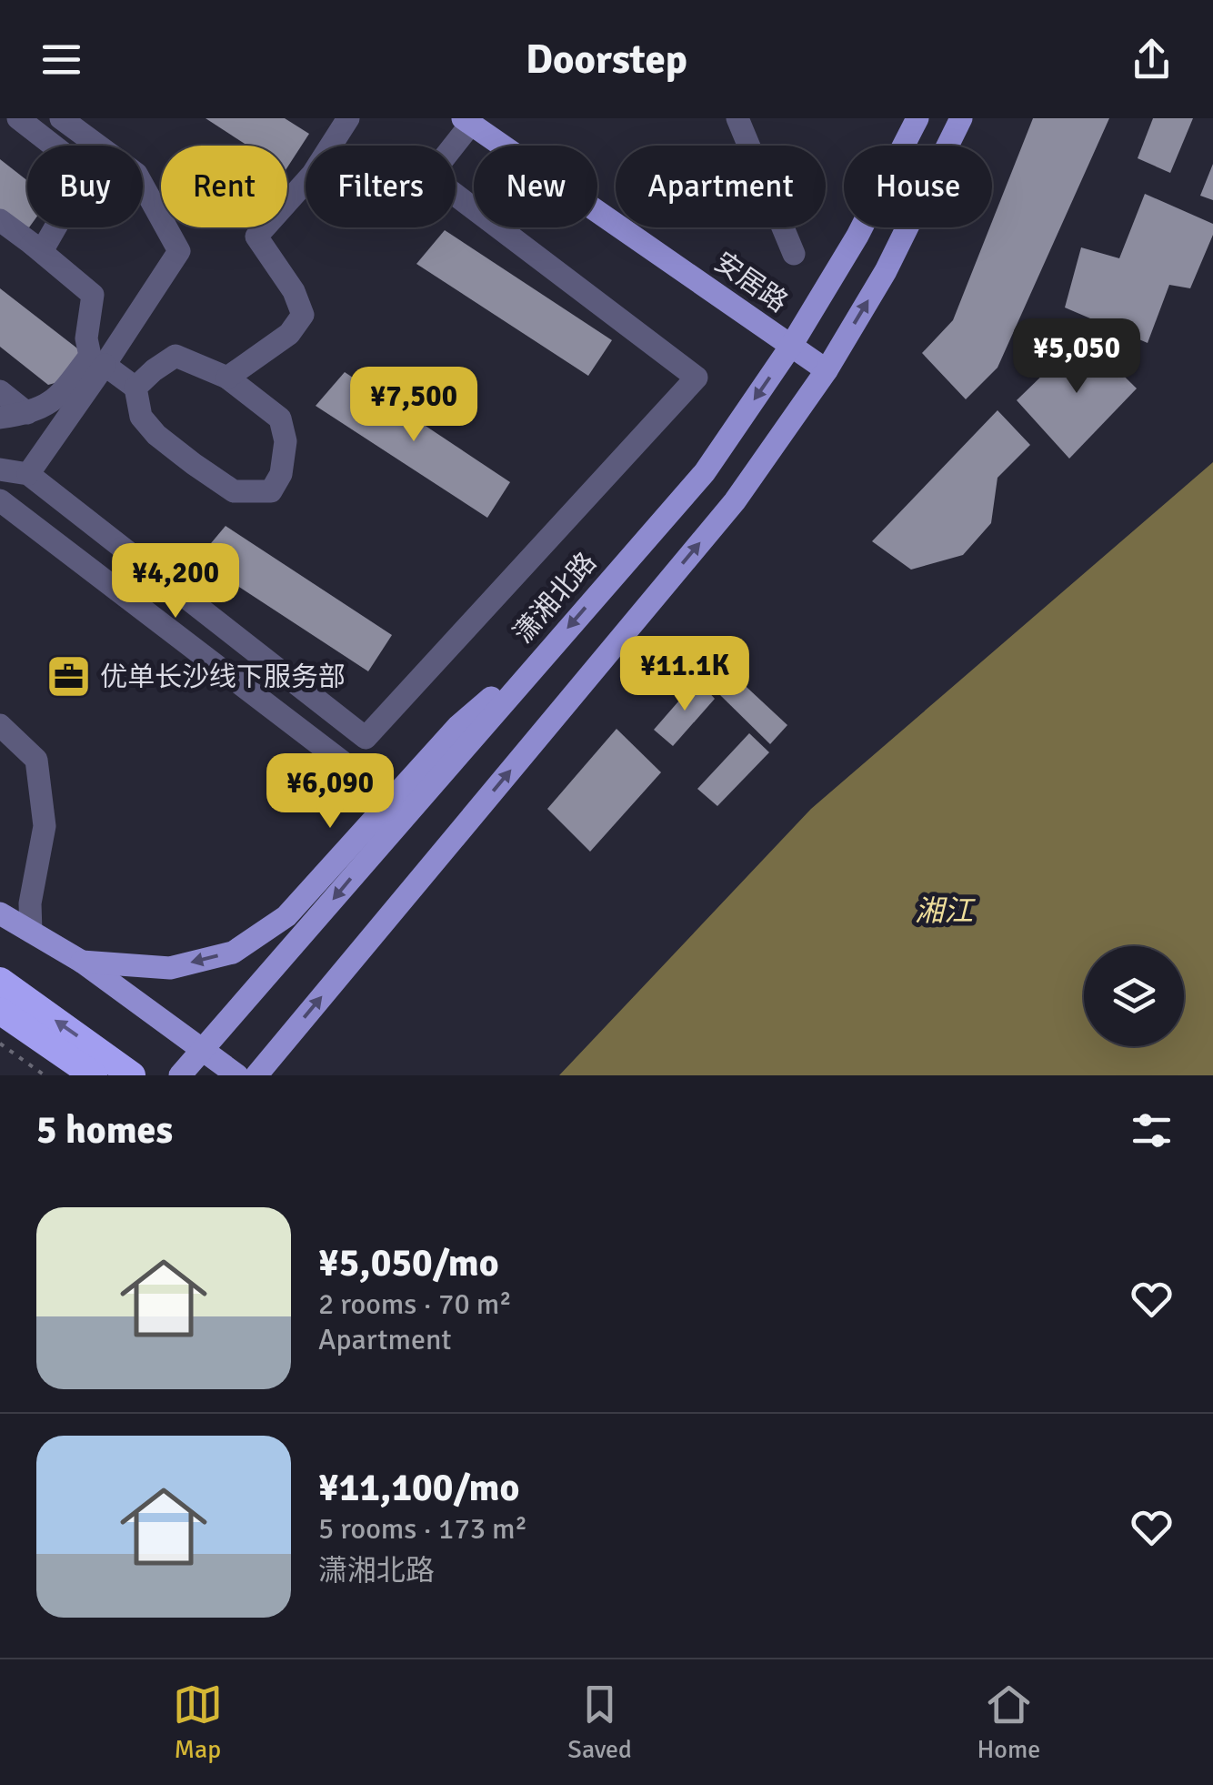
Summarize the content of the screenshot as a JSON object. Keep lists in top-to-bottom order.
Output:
{
  "streets": {
    "main road": ["安居路", "潇湘北路"]
  },
  "crossings": [
    ["安居路", "潇湘北路"]
  ],
  "water": ["湘江"],
  "places": {
    "office": ["优单长沙线下服务部"]
  },
  "page": {
    "header": "Doorstep",
    "chip": [
      "Buy",
      "Rent",
      "Filters",
      "New",
      "Apartment",
      "House"
    ],
    "price": [
      "¥5,050",
      "¥7,500",
      "¥4,200",
      "¥11.1K",
      "¥6,090"
    ],
    "heading": "5 homes",
    "list": [
      {
        "name": "¥5,050/mo",
        "note": "2 rooms · 70 m² · Apartment"
      },
      {
        "name": "¥11,100/mo",
        "note": "5 rooms · 173 m² · 潇湘北路"
      }
    ],
    "tabs": ["Map", "Saved", "Home"]
  }
}
